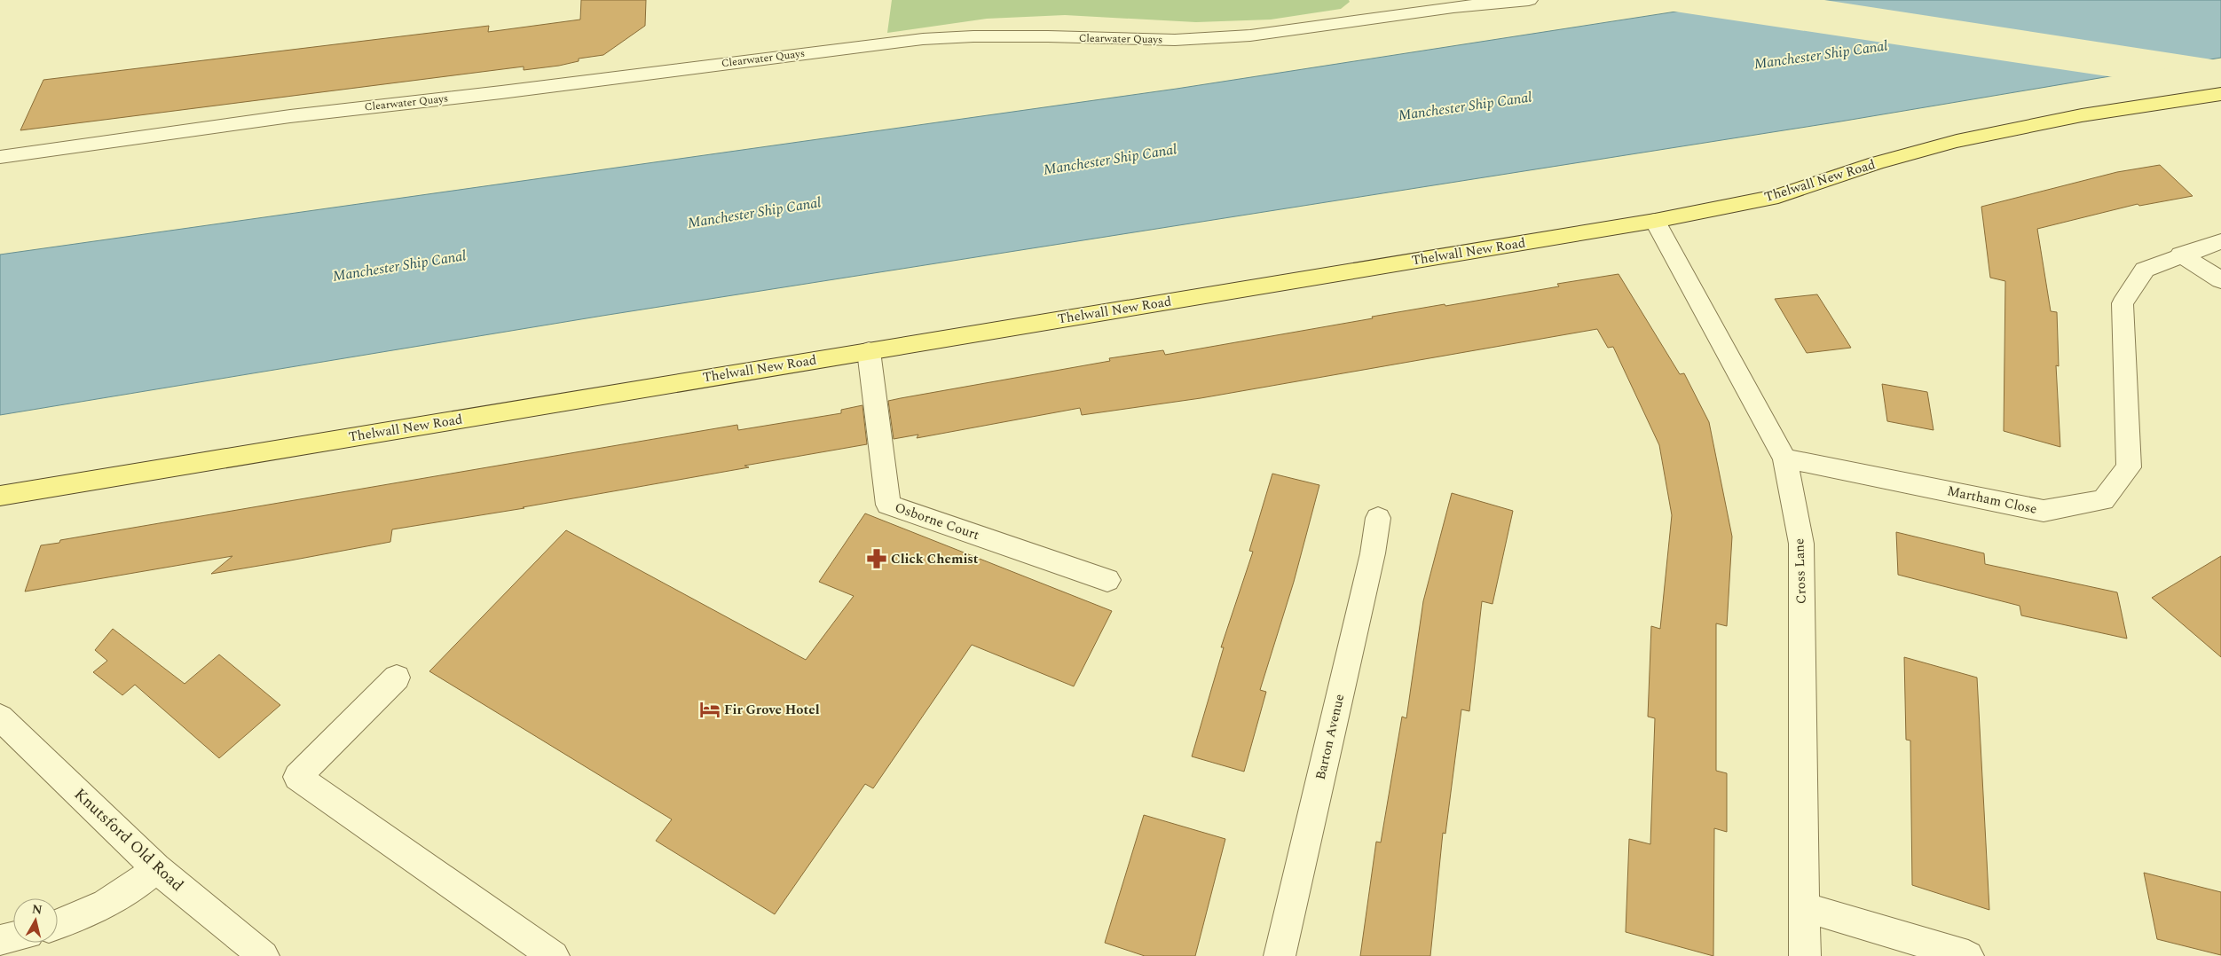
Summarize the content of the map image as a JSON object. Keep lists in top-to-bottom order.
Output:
{
  "streets": {
    "main road": ["Thelwall New Road"],
    "street": [
      "Clearwater Quays",
      "Martham Close",
      "Osborne Court",
      "Cross Lane",
      "Barton Avenue",
      "Knutsford Old Road"
    ]
  },
  "crossings": [
    ["Thelwall New Road", "Osborne Court"],
    ["Thelwall New Road", "Cross Lane"],
    ["Martham Close", "Cross Lane"]
  ],
  "water": ["Manchester Ship Canal"],
  "places": {
    "pharmacy": ["Click Chemist"],
    "hotel": ["Fir Grove Hotel"]
  },
  "north": "top"
}
